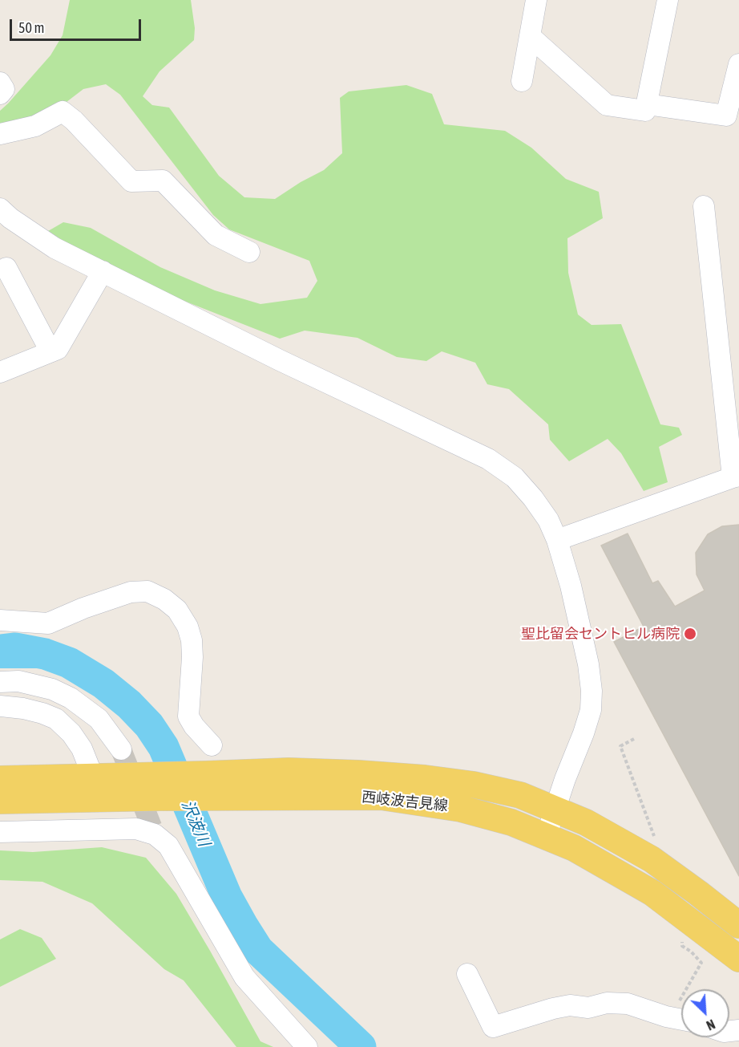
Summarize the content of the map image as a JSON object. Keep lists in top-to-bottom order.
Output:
{
  "streets": {
    "main road": ["西岐波吉見線"]
  },
  "water": ["沢波川"],
  "places": ["聖比留会セントヒル病院"],
  "scale_bar": "50 m",
  "north": "bottom right"
}
